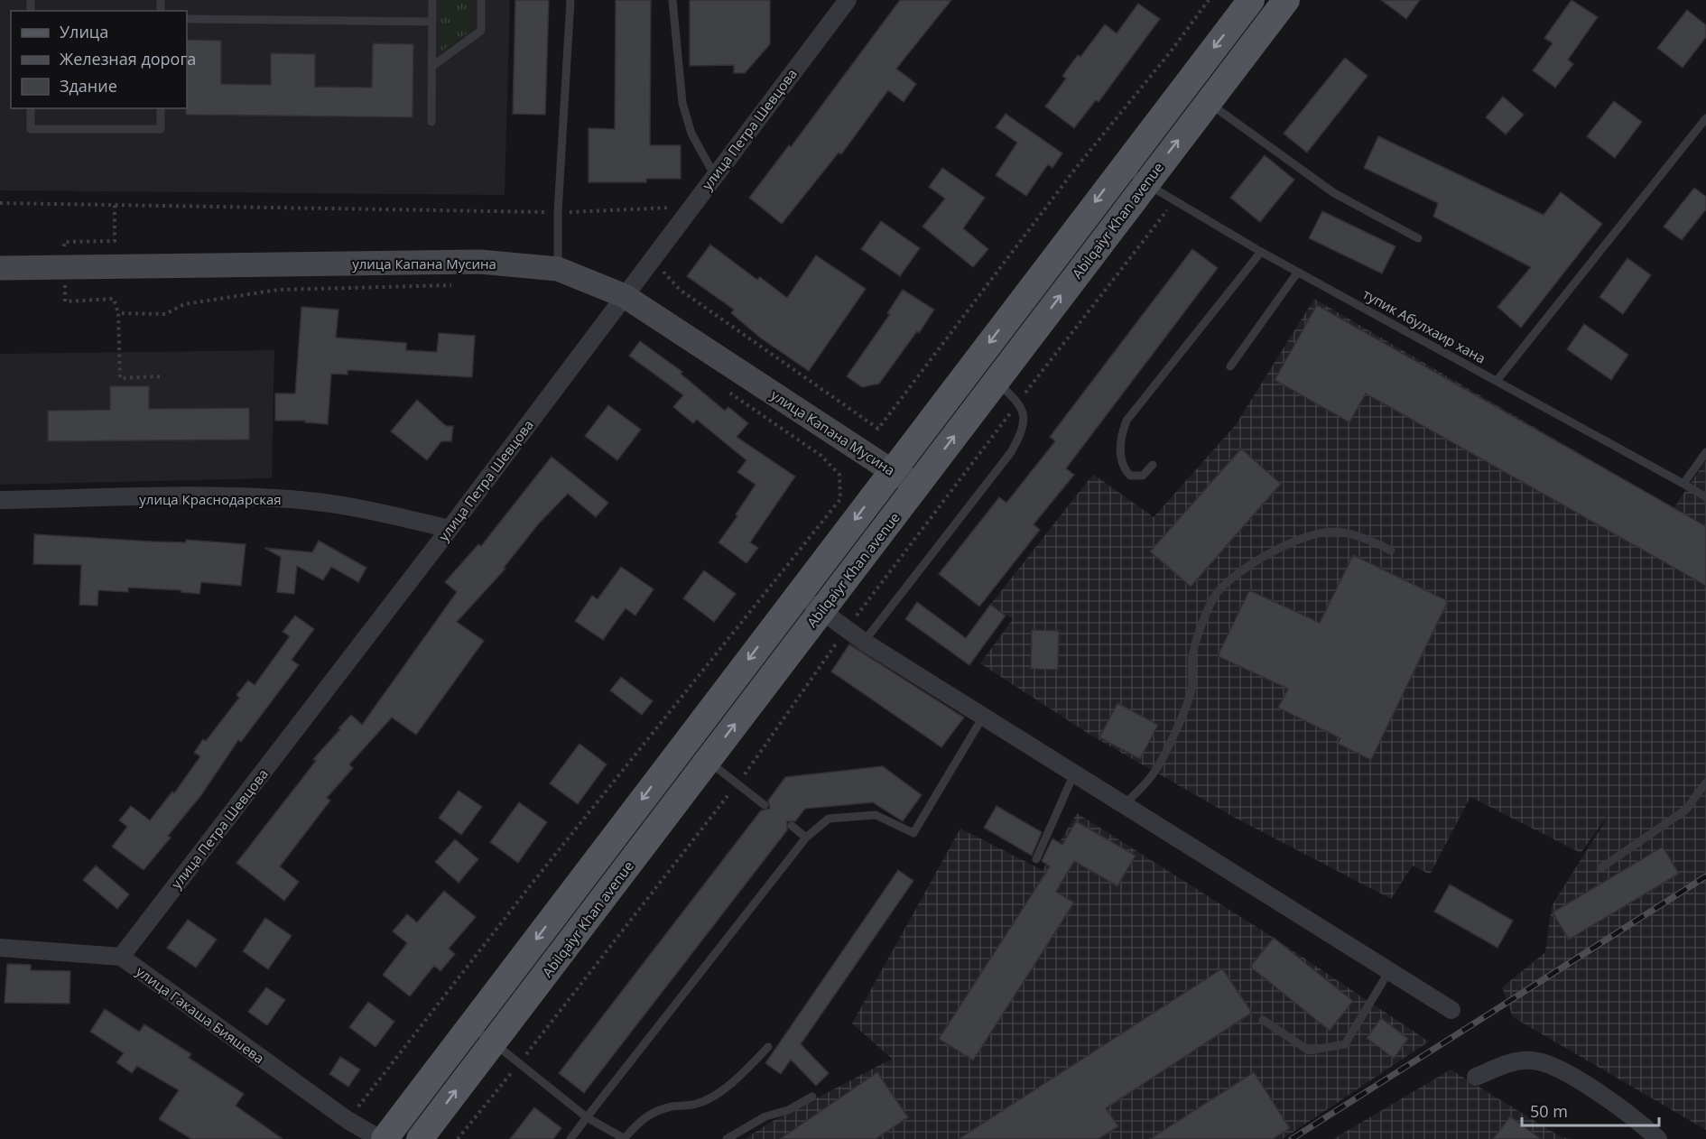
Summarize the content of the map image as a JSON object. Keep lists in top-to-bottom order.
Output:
{
  "streets": {
    "main road": ["Abilqaiyr Khan avenue"],
    "street": [
      "улица Петра Шевцова",
      "улица Капана Мусина",
      "улица Краснодарская",
      "улица Гакаша Бияшева"
    ],
    "lane": ["тупик Абулхаир хана"]
  },
  "crossings": [
    ["улица Петра Шевцова", "улица Капана Мусина"],
    ["улица Петра Шевцова", "улица Краснодарская"],
    ["улица Петра Шевцова", "улица Гакаша Бияшева"],
    ["Abilqaiyr Khan avenue", "улица Капана Мусина"],
    ["Abilqaiyr Khan avenue", "тупик Абулхаир хана"]
  ],
  "legend": ["Улица", "Железная дорога", "Здание"],
  "scale_bar": "50 m"
}
